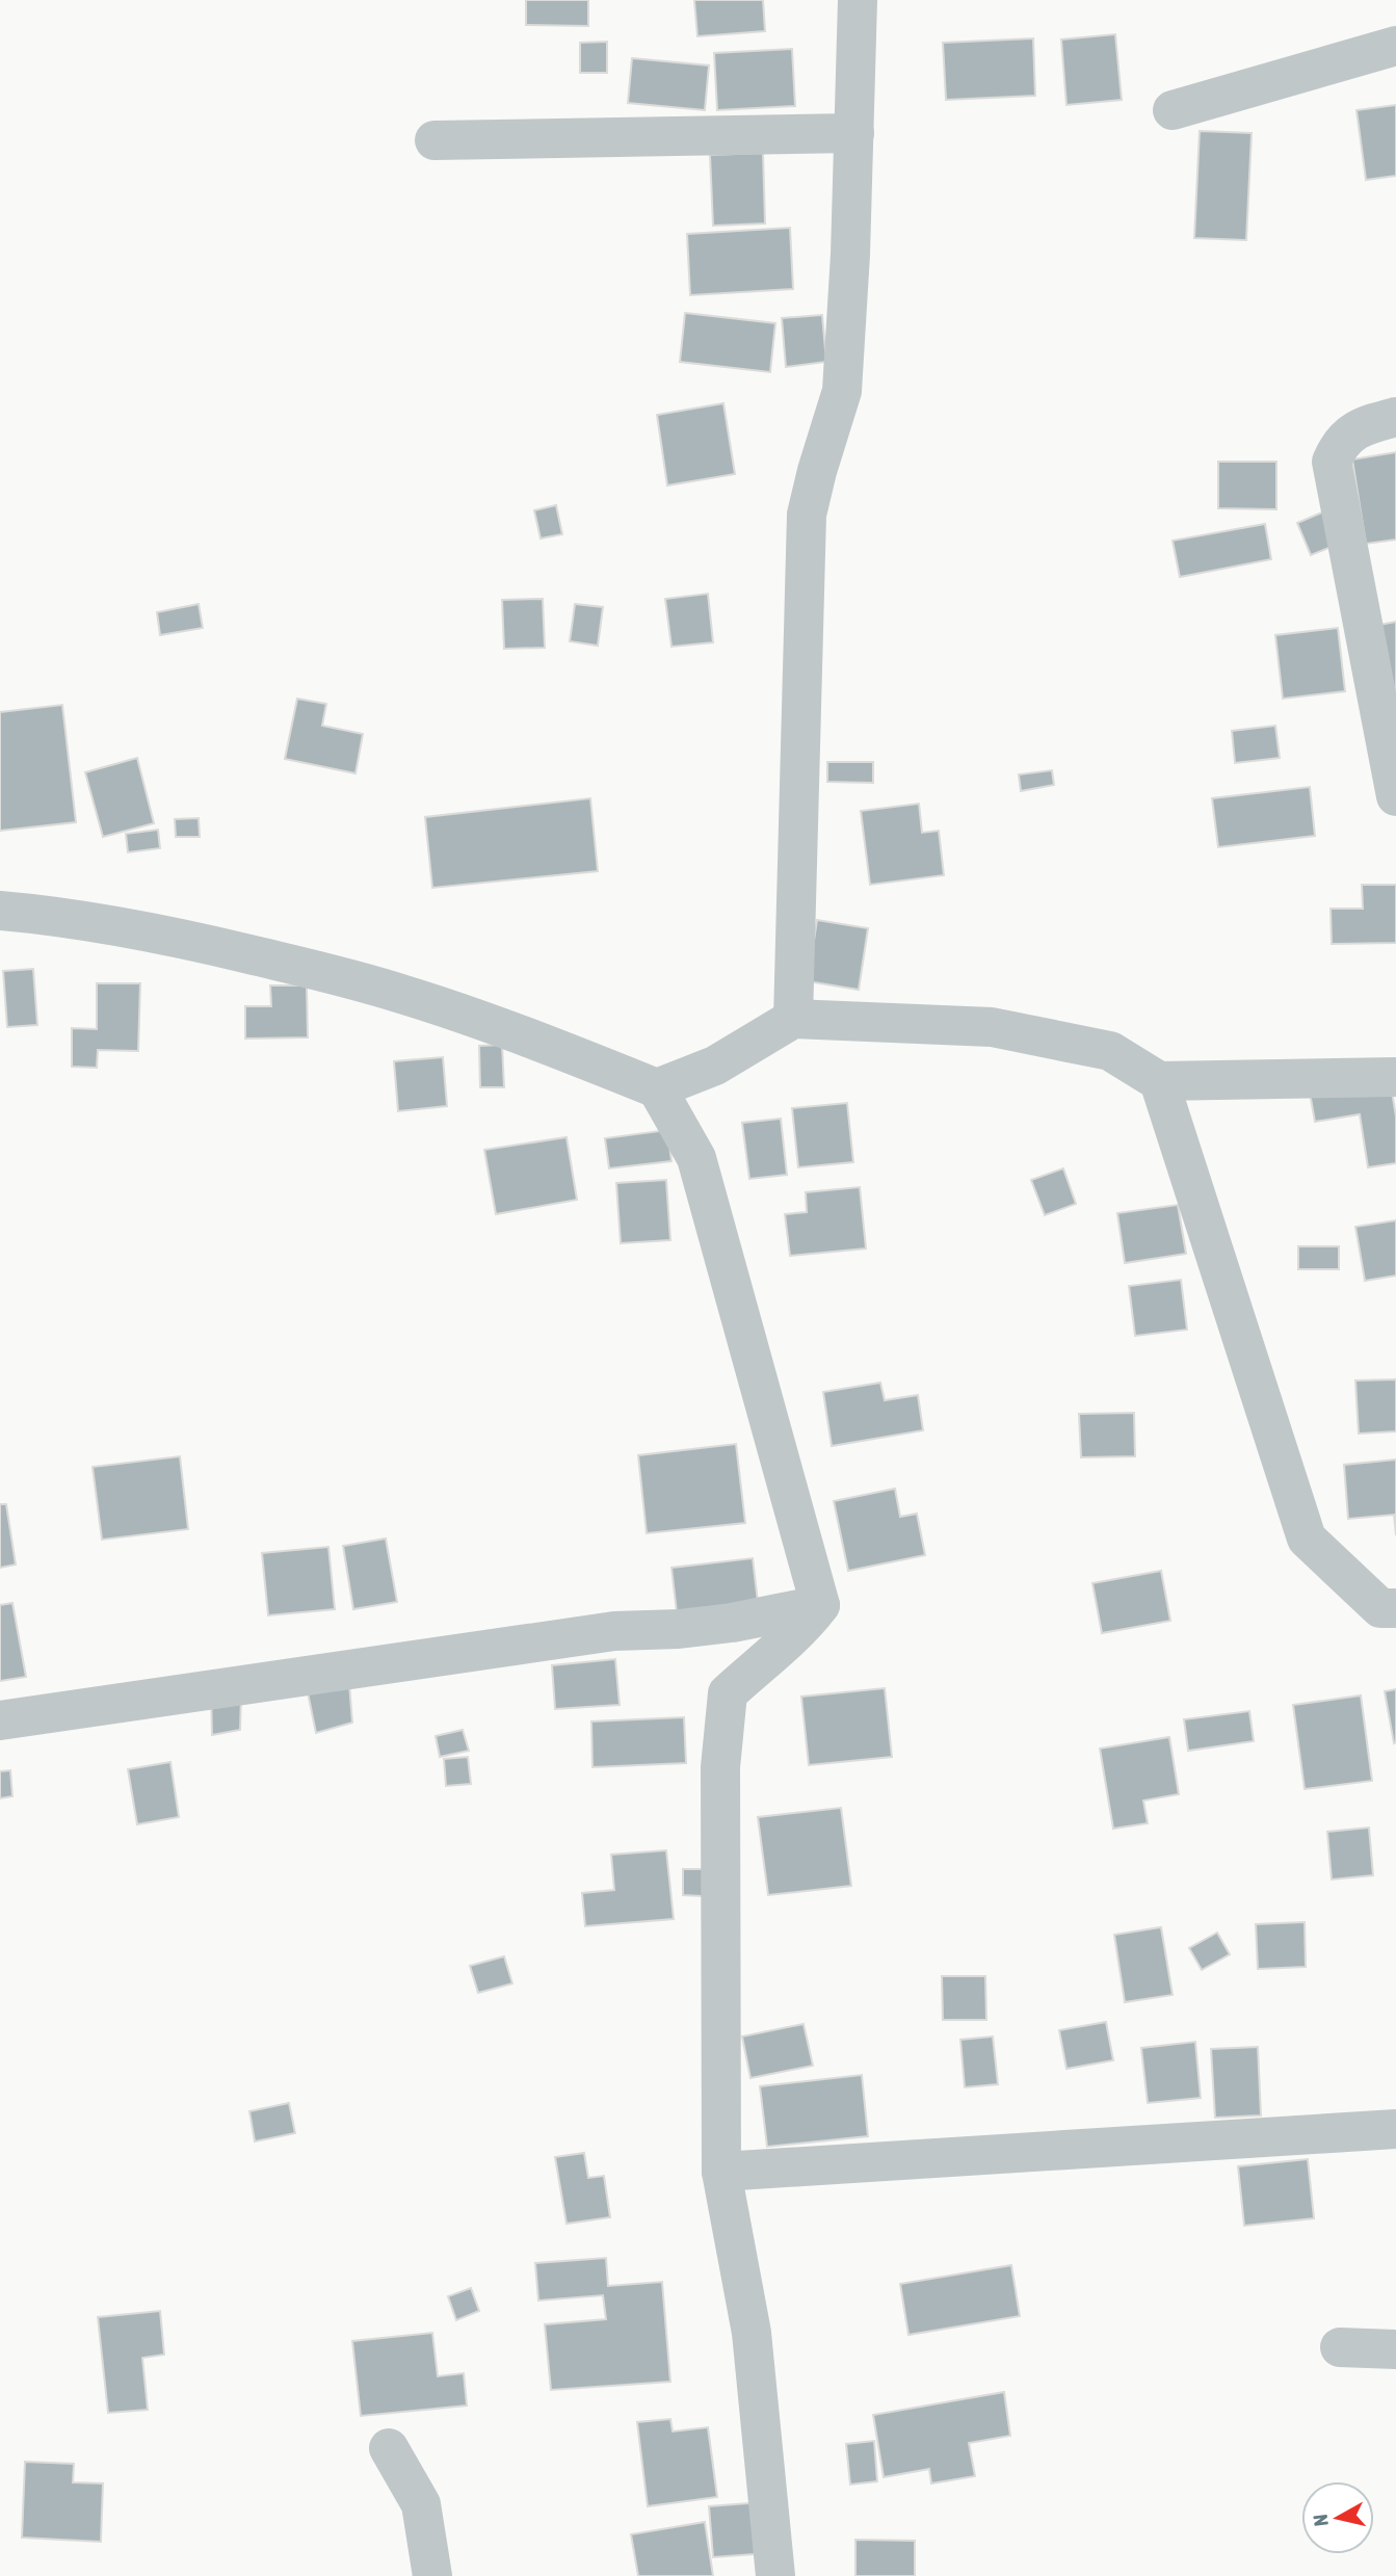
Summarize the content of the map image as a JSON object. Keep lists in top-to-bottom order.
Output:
{
  "north": "left"
}
